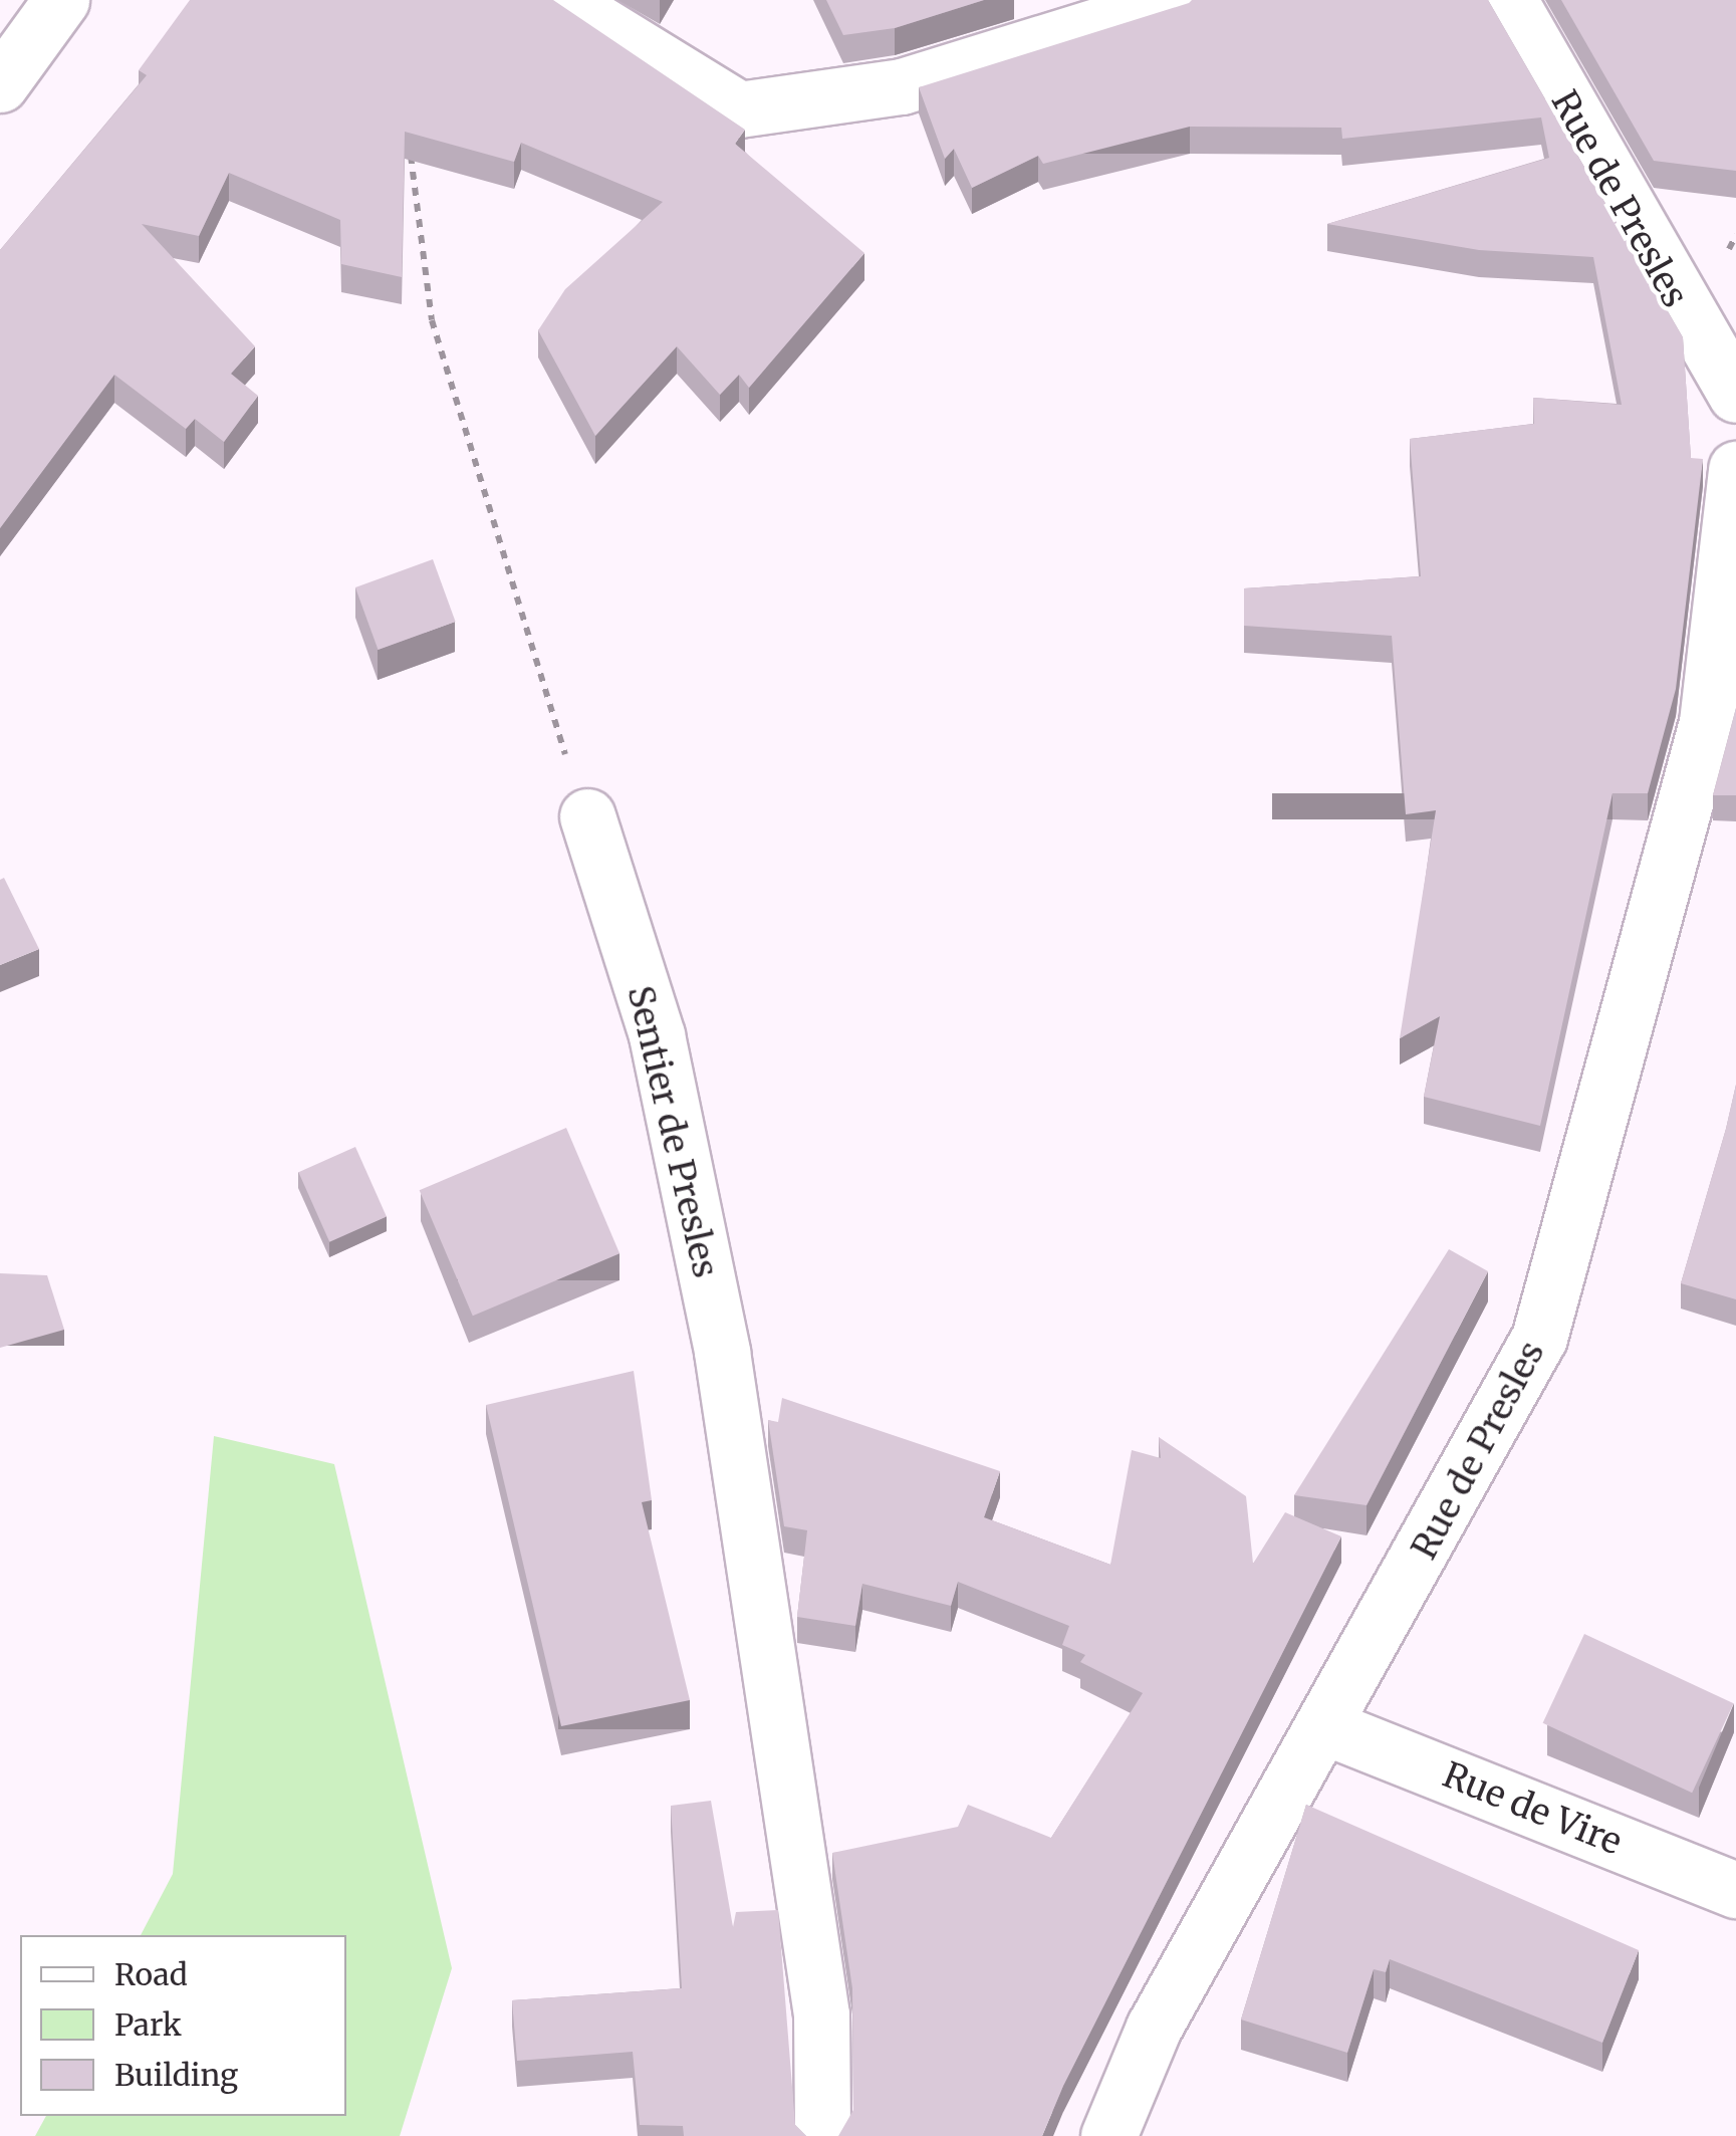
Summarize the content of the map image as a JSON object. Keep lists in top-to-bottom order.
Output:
{
  "streets": {
    "street": ["Rue de Presles", "Sentier de Presles", "Rue de Vire"]
  },
  "crossings": [
    ["Rue de Presles", "Rue de Vire"]
  ],
  "legend": ["Road", "Park", "Building"]
}
